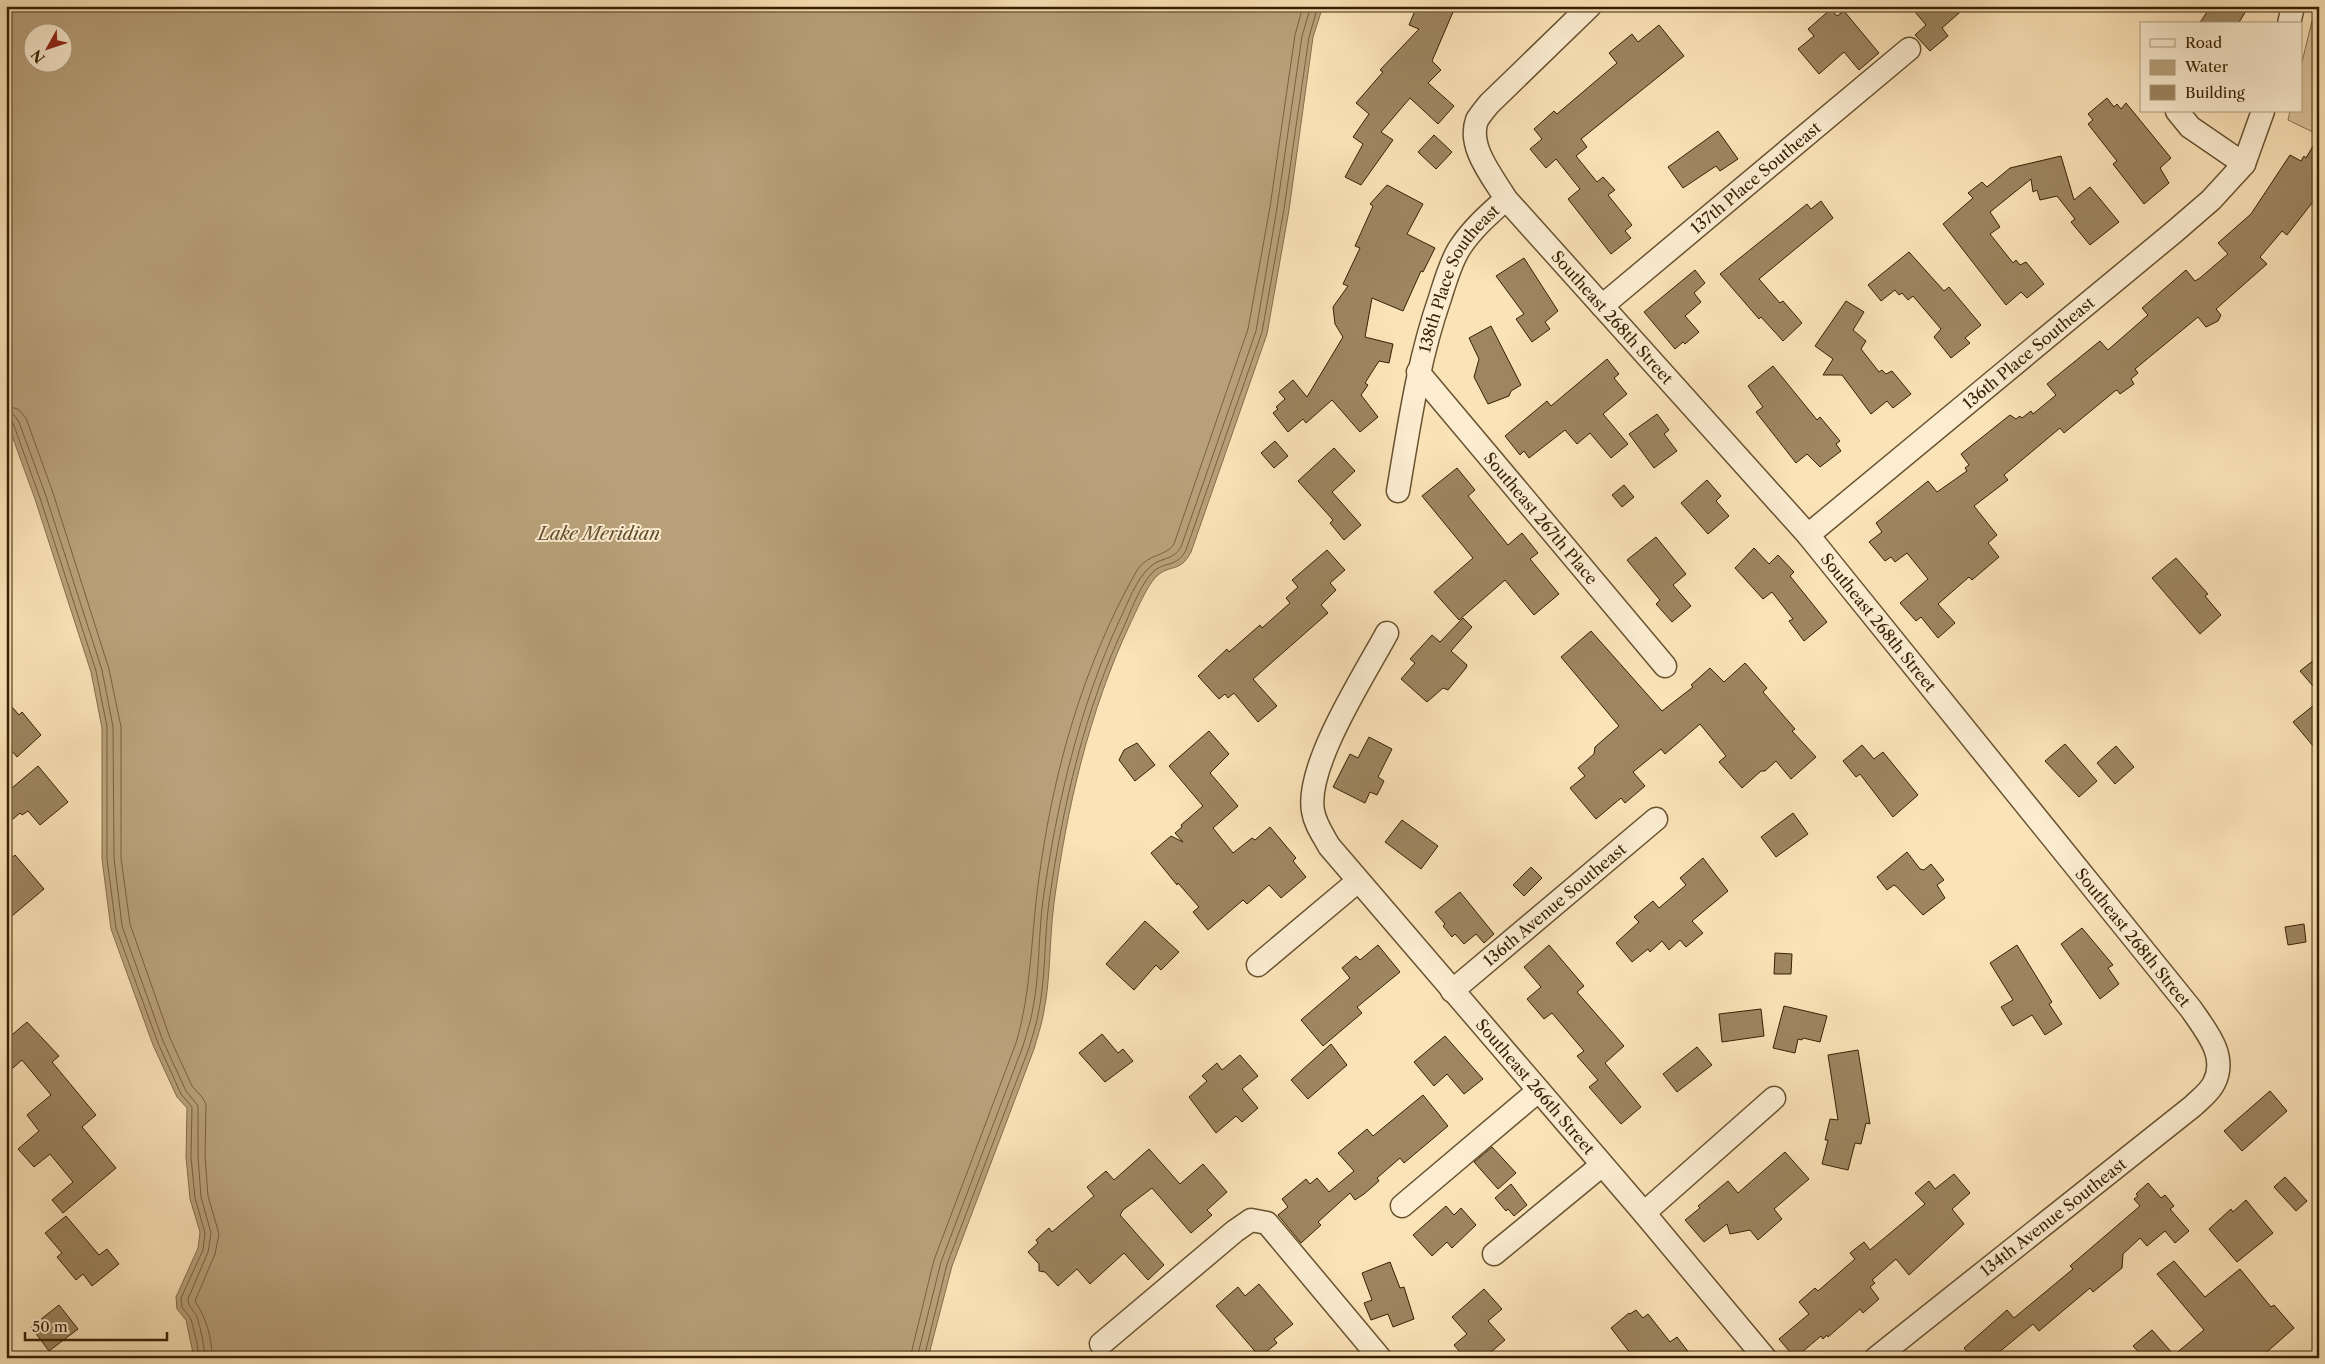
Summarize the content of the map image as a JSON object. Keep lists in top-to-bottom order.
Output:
{
  "streets": {
    "street": [
      "137th Place Southeast",
      "138th Place Southeast",
      "Southeast 268th Street",
      "136th Place Southeast",
      "Southeast 267th Place",
      "136th Avenue Southeast",
      "Southeast 266th Street",
      "134th Avenue Southeast"
    ]
  },
  "crossings": [
    ["137th Place Southeast", "Southeast 268th Street"],
    ["138th Place Southeast", "Southeast 268th Street"],
    ["138th Place Southeast", "Southeast 267th Place"],
    ["Southeast 268th Street", "136th Place Southeast"],
    ["Southeast 268th Street", "134th Avenue Southeast"],
    ["136th Avenue Southeast", "Southeast 266th Street"]
  ],
  "water": ["Lake Meridian"],
  "legend": ["Road", "Water", "Building"],
  "scale_bar": "50 m",
  "north": "bottom left"
}
